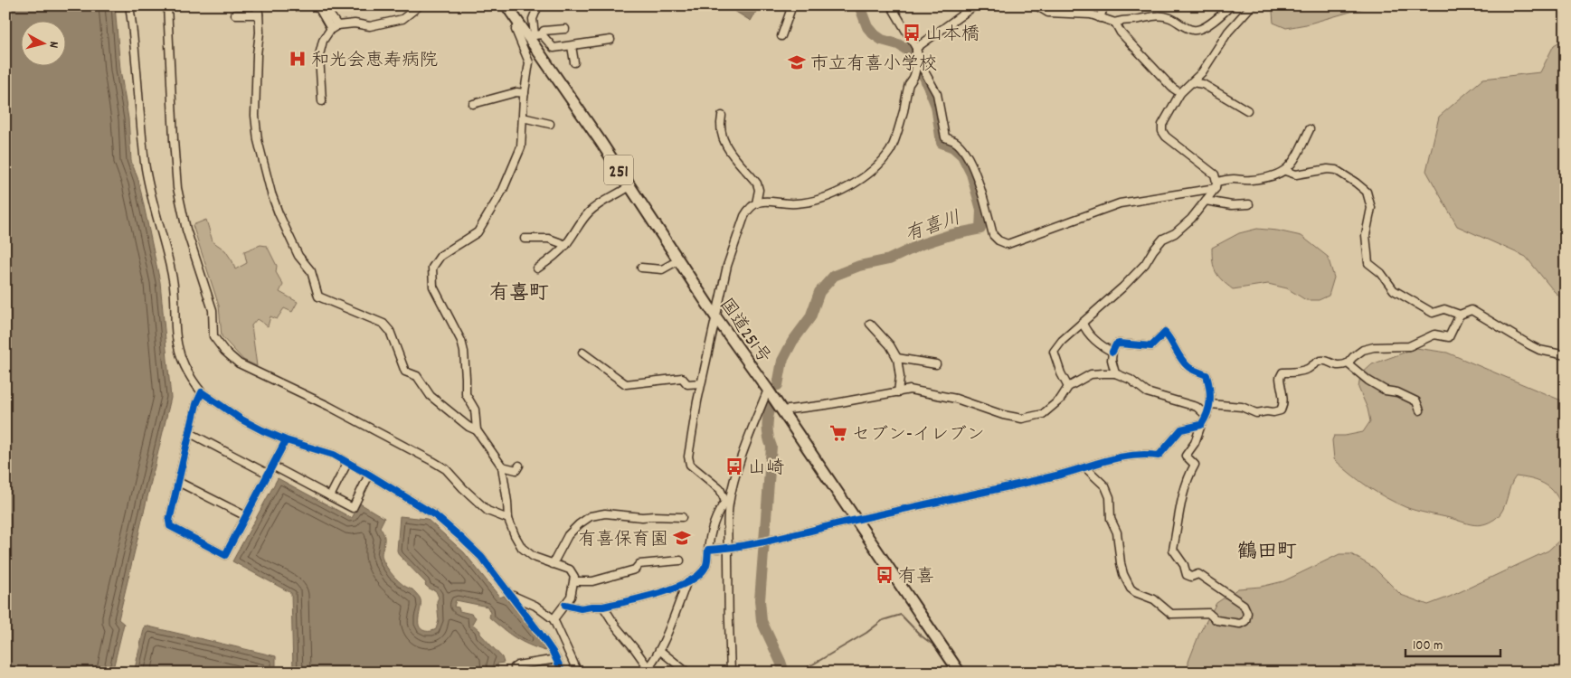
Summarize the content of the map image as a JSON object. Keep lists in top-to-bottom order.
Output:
{
  "streets": {
    "highway": ["251", "国道251号"]
  },
  "districts": ["有喜町", "鶴田町"],
  "water": ["有喜川"],
  "places": {
    "bus stop": ["山本橋", "山崎", "有喜"],
    "hospital": ["和光会恵寿病院"],
    "school or university": ["市立有喜小学校", "有喜保育園"],
    "supermarket": ["セブン-イレブン"]
  },
  "scale_bar": "100 m",
  "north": "right"
}
